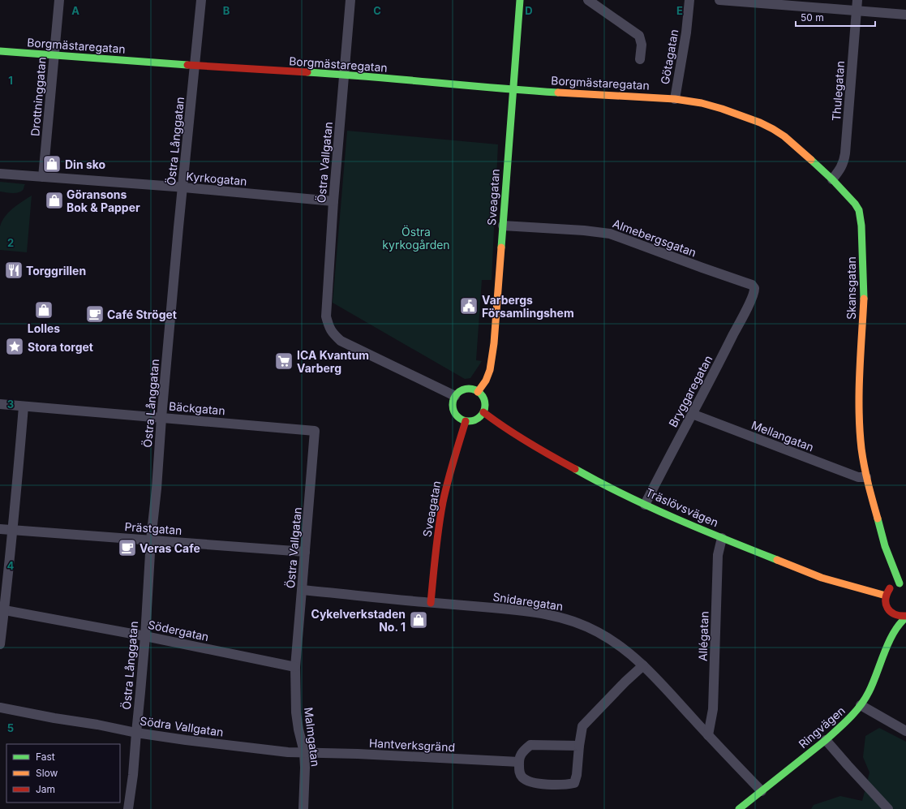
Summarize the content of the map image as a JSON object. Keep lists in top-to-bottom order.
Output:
{
  "streets": {
    "street": [
      "Borgmästaregatan",
      "Götagatan",
      "Thulegatan",
      "Drottninggatan",
      "Östra Långgatan",
      "Östra Vallgatan",
      "Kyrkogatan",
      "Sveagatan",
      "Almebergsgatan",
      "Skansgatan",
      "Bryggaregatan",
      "Bäckgatan",
      "Mellangatan",
      "Träslövsvägen",
      "Prästgatan",
      "Snidaregatan",
      "Södergatan",
      "Allégatan",
      "Södra Vallgatan",
      "Ringvägen",
      "Malmgatan",
      "Hantverksgränd"
    ]
  },
  "crossings": [
    ["Borgmästaregatan", "Götagatan"],
    ["Borgmästaregatan", "Drottninggatan"],
    ["Borgmästaregatan", "Östra Långgatan"],
    ["Borgmästaregatan", "Östra Vallgatan"],
    ["Borgmästaregatan", "Sveagatan"],
    ["Borgmästaregatan", "Skansgatan"],
    ["Götagatan", "Skansgatan"],
    ["Thulegatan", "Skansgatan"],
    ["Drottninggatan", "Kyrkogatan"],
    ["Östra Långgatan", "Kyrkogatan"],
    ["Östra Långgatan", "Bäckgatan"],
    ["Östra Långgatan", "Prästgatan"],
    ["Östra Långgatan", "Södergatan"],
    ["Östra Långgatan", "Södra Vallgatan"],
    ["Östra Vallgatan", "Kyrkogatan"],
    ["Östra Vallgatan", "Sveagatan"],
    ["Östra Vallgatan", "Bäckgatan"],
    ["Östra Vallgatan", "Träslövsvägen"],
    ["Östra Vallgatan", "Prästgatan"],
    ["Östra Vallgatan", "Snidaregatan"],
    ["Östra Vallgatan", "Södergatan"],
    ["Östra Vallgatan", "Malmgatan"],
    ["Sveagatan", "Almebergsgatan"],
    ["Sveagatan", "Träslövsvägen"],
    ["Sveagatan", "Snidaregatan"],
    ["Almebergsgatan", "Bryggaregatan"],
    ["Skansgatan", "Mellangatan"],
    ["Bryggaregatan", "Mellangatan"],
    ["Bryggaregatan", "Träslövsvägen"],
    ["Träslövsvägen", "Allégatan"],
    ["Snidaregatan", "Allégatan"],
    ["Snidaregatan", "Ringvägen"],
    ["Södergatan", "Malmgatan"],
    ["Södra Vallgatan", "Malmgatan"],
    ["Södra Vallgatan", "Hantverksgränd"],
    ["Malmgatan", "Hantverksgränd"]
  ],
  "parks": ["Östra kyrkogården"],
  "places": {
    "shop": [
      "Din sko",
      "Göransons Bok & Papper",
      "Lolles",
      "Cykelverkstaden No. 1"
    ],
    "restaurant": ["Torggrillen"],
    "public building": ["Varbergs Församlingshem"],
    "cafe": ["Café Ströget", "Veras Cafe"],
    "place": ["Stora torget"],
    "supermarket": ["ICA Kvantum Varberg"]
  },
  "legend": ["Fast", "Slow", "Jam"],
  "scale_bar": "50 m",
  "grid": {
    "columns": [
      "A",
      "B",
      "C",
      "D",
      "E"
    ],
    "rows": [
      "1",
      "2",
      "3",
      "4",
      "5"
    ]
  }
}
